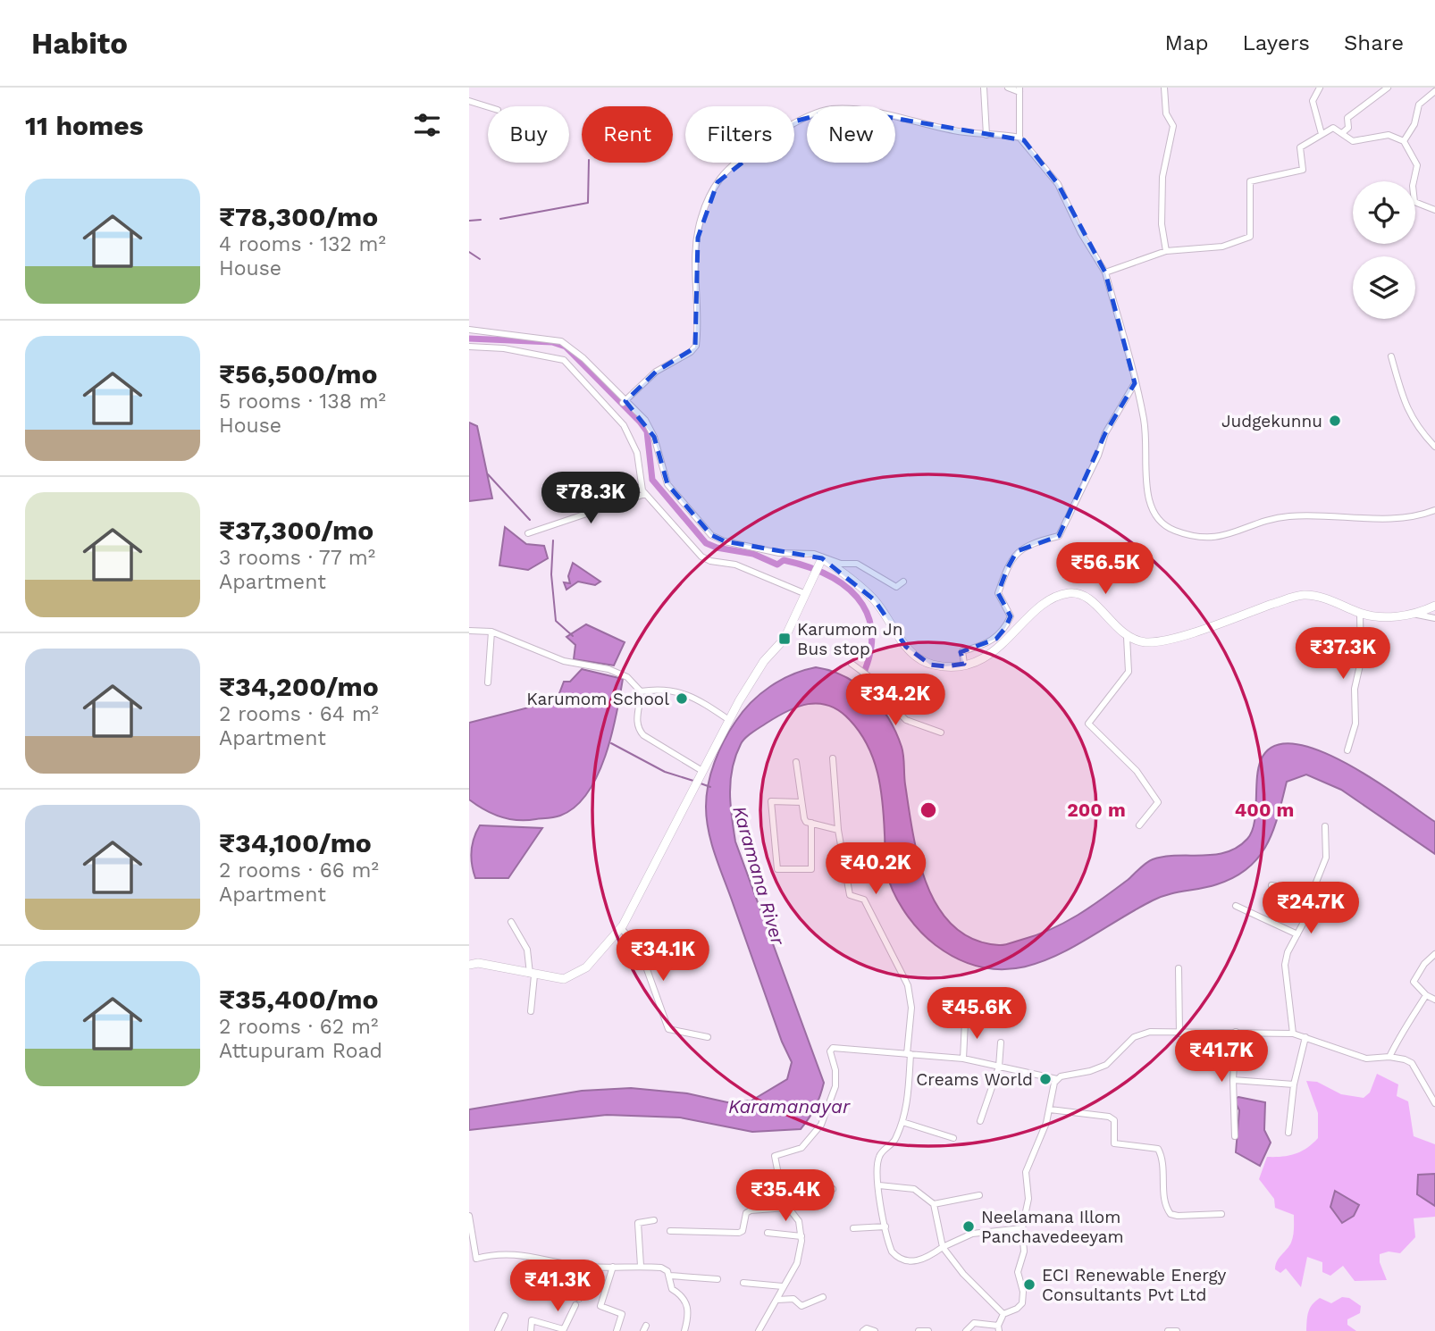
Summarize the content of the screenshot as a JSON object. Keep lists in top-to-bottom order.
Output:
{
  "water": ["Karamana River", "Karamanayar"],
  "places": {
    "other": [
      "Judgekunnu",
      "Karumom School",
      "Creams World",
      "Neelamana Illom Panchavedeeyam",
      "ECI Renewable Energy Consultants Pvt Ltd"
    ],
    "transit": ["Karumom Jn Bus stop"]
  },
  "page": {
    "header": "Habito",
    "nav": ["Map", "Layers", "Share"],
    "heading": "11 homes",
    "chip": [
      "Buy",
      "Rent",
      "Filters",
      "New"
    ],
    "list": [
      {
        "name": "₹78,300/mo",
        "note": "4 rooms · 132 m² · House"
      },
      {
        "name": "₹56,500/mo",
        "note": "5 rooms · 138 m² · House"
      },
      {
        "name": "₹37,300/mo",
        "note": "3 rooms · 77 m² · Apartment"
      },
      {
        "name": "₹34,200/mo",
        "note": "2 rooms · 64 m² · Apartment"
      },
      {
        "name": "₹34,100/mo",
        "note": "2 rooms · 66 m² · Apartment"
      },
      {
        "name": "₹35,400/mo",
        "note": "2 rooms · 62 m² · Attupuram Road"
      }
    ],
    "price": [
      "₹78.3K",
      "₹56.5K",
      "₹37.3K",
      "₹34.2K",
      "₹40.2K",
      "₹24.7K",
      "₹34.1K",
      "₹45.6K",
      "₹41.7K",
      "₹35.4K",
      "₹41.3K"
    ]
  },
  "rings": ["200 m", "400 m"]
}
